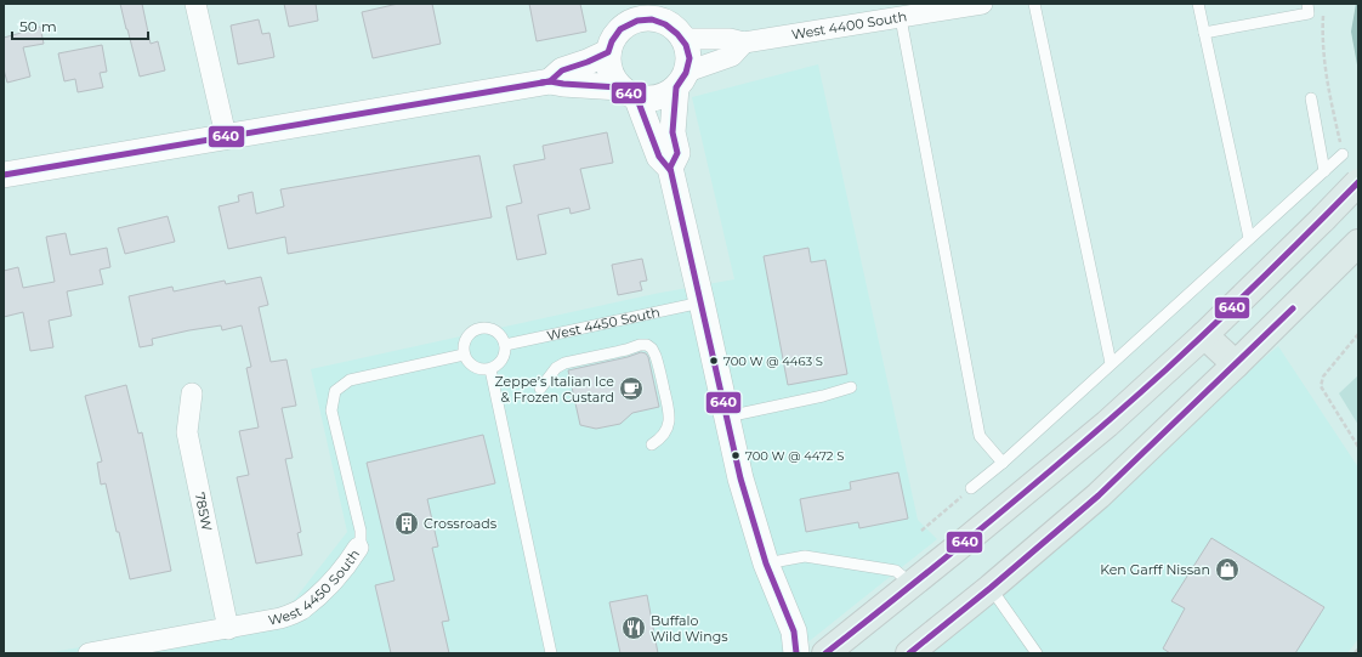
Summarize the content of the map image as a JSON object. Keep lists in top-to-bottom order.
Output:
{
  "streets": {
    "street": ["West 4400 South", "West 4450 South", "785W"]
  },
  "crossings": [
    ["West 4450 South", "785W"]
  ],
  "places": {
    "other": ["700 W @ 4463 S", "700 W @ 4472 S"],
    "cafe": ["Zeppe’s Italian Ice & Frozen Custard"],
    "building": ["Crossroads"],
    "shop": ["Ken Garff Nissan"],
    "restaurant": ["Buffalo Wild Wings"]
  },
  "lines": ["transit line 640"],
  "scale_bar": "50 m"
}
